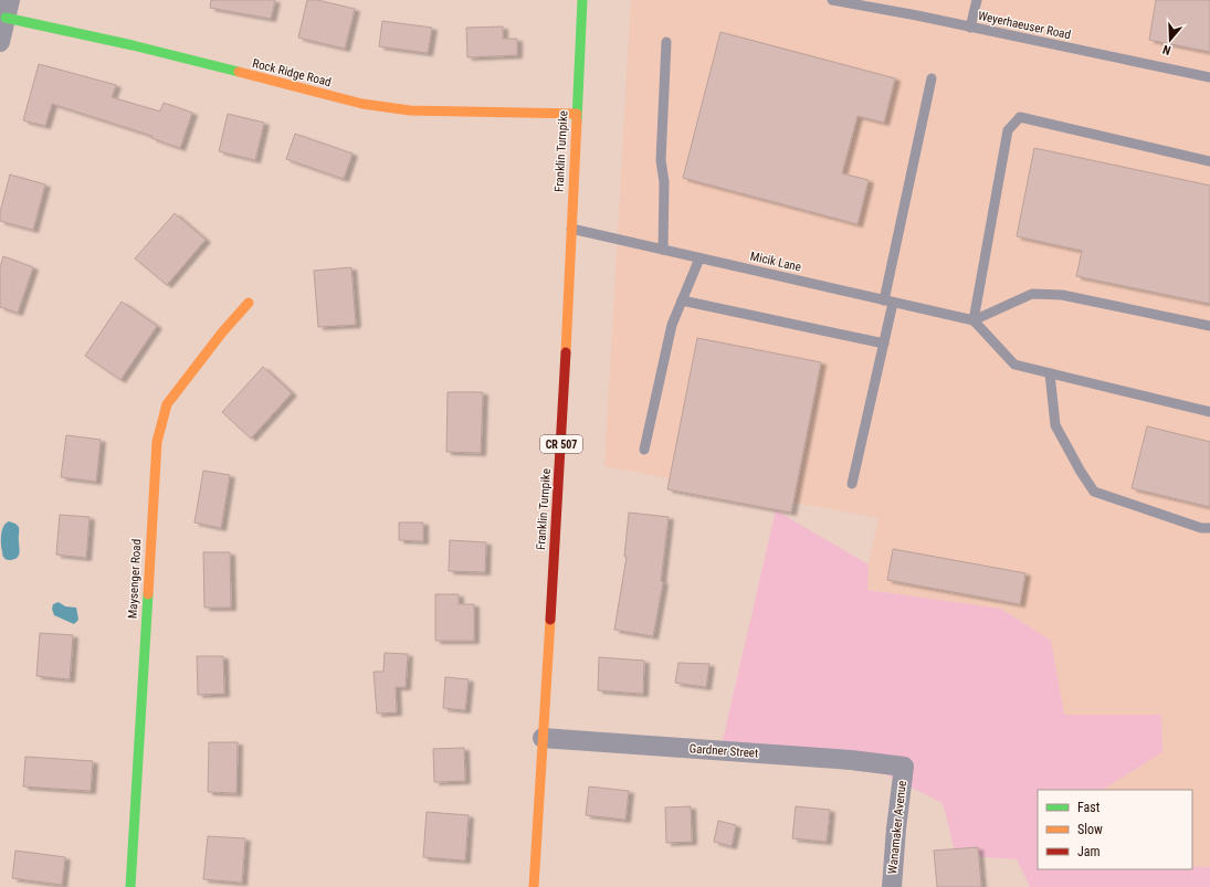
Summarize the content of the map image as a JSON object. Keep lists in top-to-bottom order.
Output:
{
  "streets": {
    "street": [
      "Rock Ridge Road",
      "Franklin Turnpike",
      "CR 507",
      "Maysenger Road",
      "Gardner Street",
      "Wanamaker Avenue"
    ],
    "lane": ["Weyerhaeuser Road", "Micik Lane"]
  },
  "crossings": [
    ["Rock Ridge Road", "Franklin Turnpike"],
    ["Franklin Turnpike", "Micik Lane"],
    ["Franklin Turnpike", "Gardner Street"],
    ["Gardner Street", "Wanamaker Avenue"]
  ],
  "legend": ["Fast", "Slow", "Jam"],
  "north": "bottom"
}
